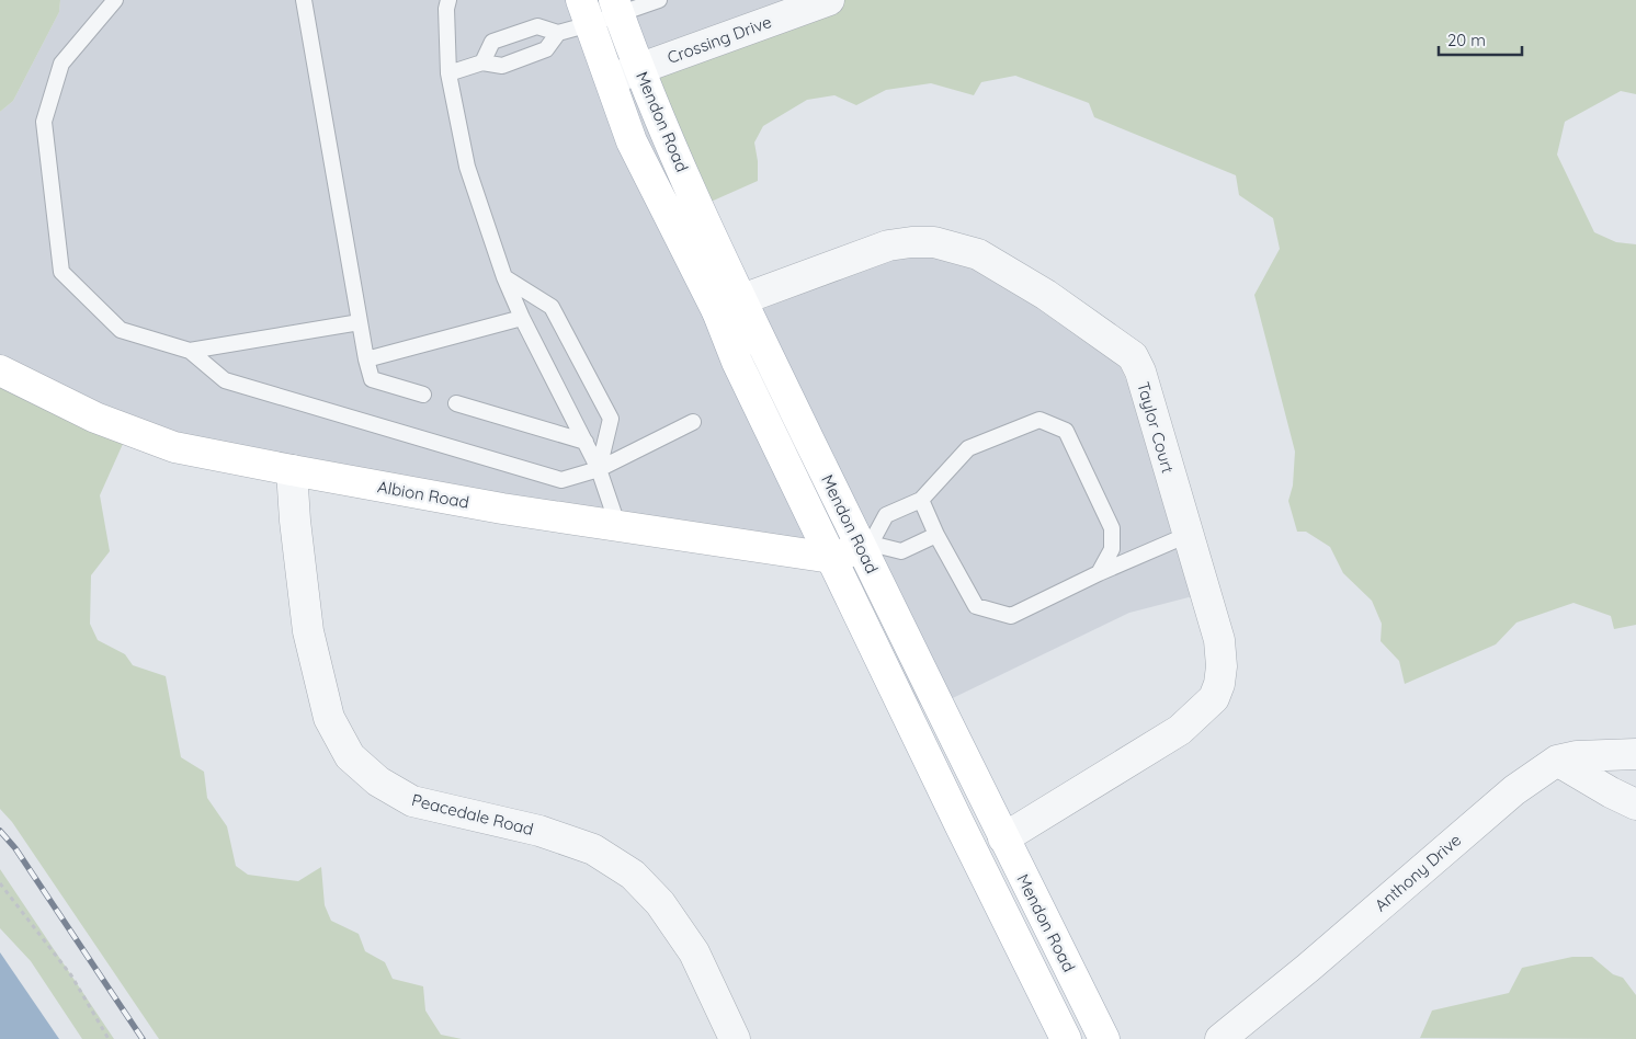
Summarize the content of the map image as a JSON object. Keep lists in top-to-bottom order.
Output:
{
  "streets": {
    "main road": ["Mendon Road", "Albion Road"],
    "street": [
      "Crossing Drive",
      "Taylor Court",
      "Peacedale Road",
      "Anthony Drive"
    ]
  },
  "crossings": [
    ["Crossing Drive", "Mendon Road"],
    ["Mendon Road", "Taylor Court"],
    ["Mendon Road", "Albion Road"],
    ["Albion Road", "Peacedale Road"]
  ],
  "scale_bar": "20 m"
}
